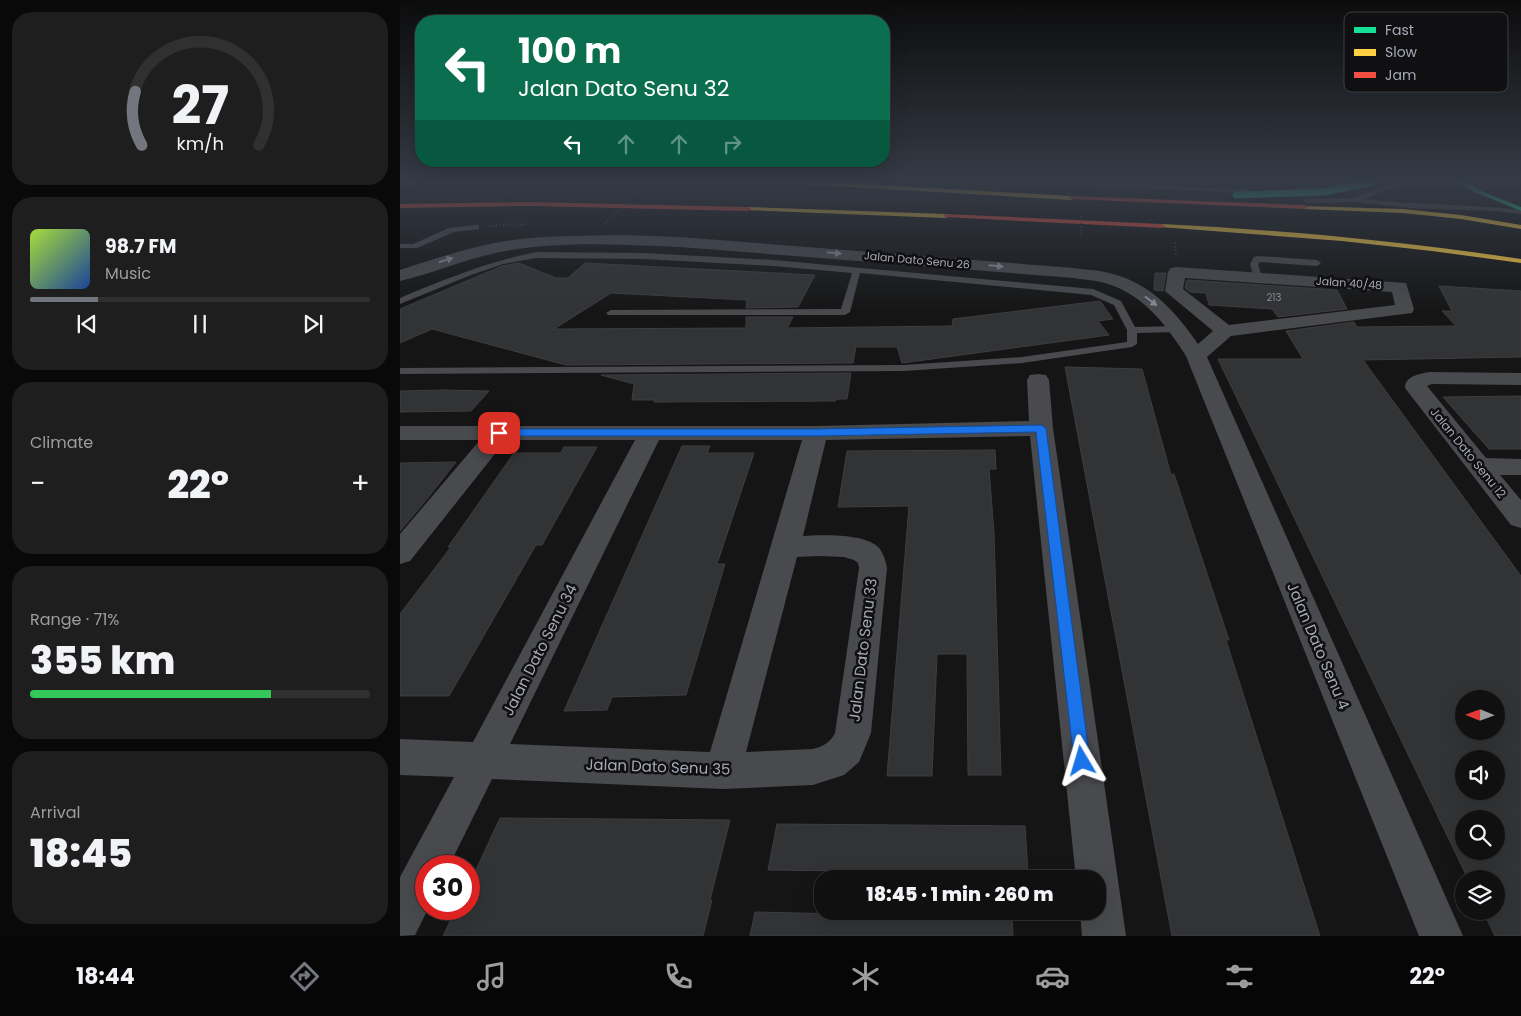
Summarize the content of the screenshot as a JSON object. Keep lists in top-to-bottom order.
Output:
{
  "streets": {
    "street": [
      "Jalan Dato Senu 26",
      "Jalan 40/48",
      "Jalan Dato Senu 12",
      "Jalan Dato Senu 4",
      "Jalan Dato Senu 34",
      "Jalan Dato Senu 33",
      "Jalan Dato Senu 35"
    ]
  },
  "crossings": [
    ["Jalan Dato Senu 26", "Jalan Dato Senu 4"],
    ["Jalan Dato Senu 34", "Jalan Dato Senu 35"],
    ["Jalan Dato Senu 33", "Jalan Dato Senu 35"]
  ],
  "house_numbers": ["213"],
  "legend": ["Fast", "Slow", "Jam"],
  "north": "left",
  "page": {
    "turn": ["100 m", "Jalan Dato Senu 32"],
    "song": ["98.7 FM", "Music"],
    "tile": [
      "Climate",
      ["Range · 71%", "355 km"],
      ["Arrival", "18:45"]
    ],
    "heat": ["−", "22°", "+"],
    "limit": "30",
    "trip": "18:45 · 1 min · 260 m",
    "tabs": ["18:44", "22°"],
    "gauge": ["27", "km/h"]
  }
}
